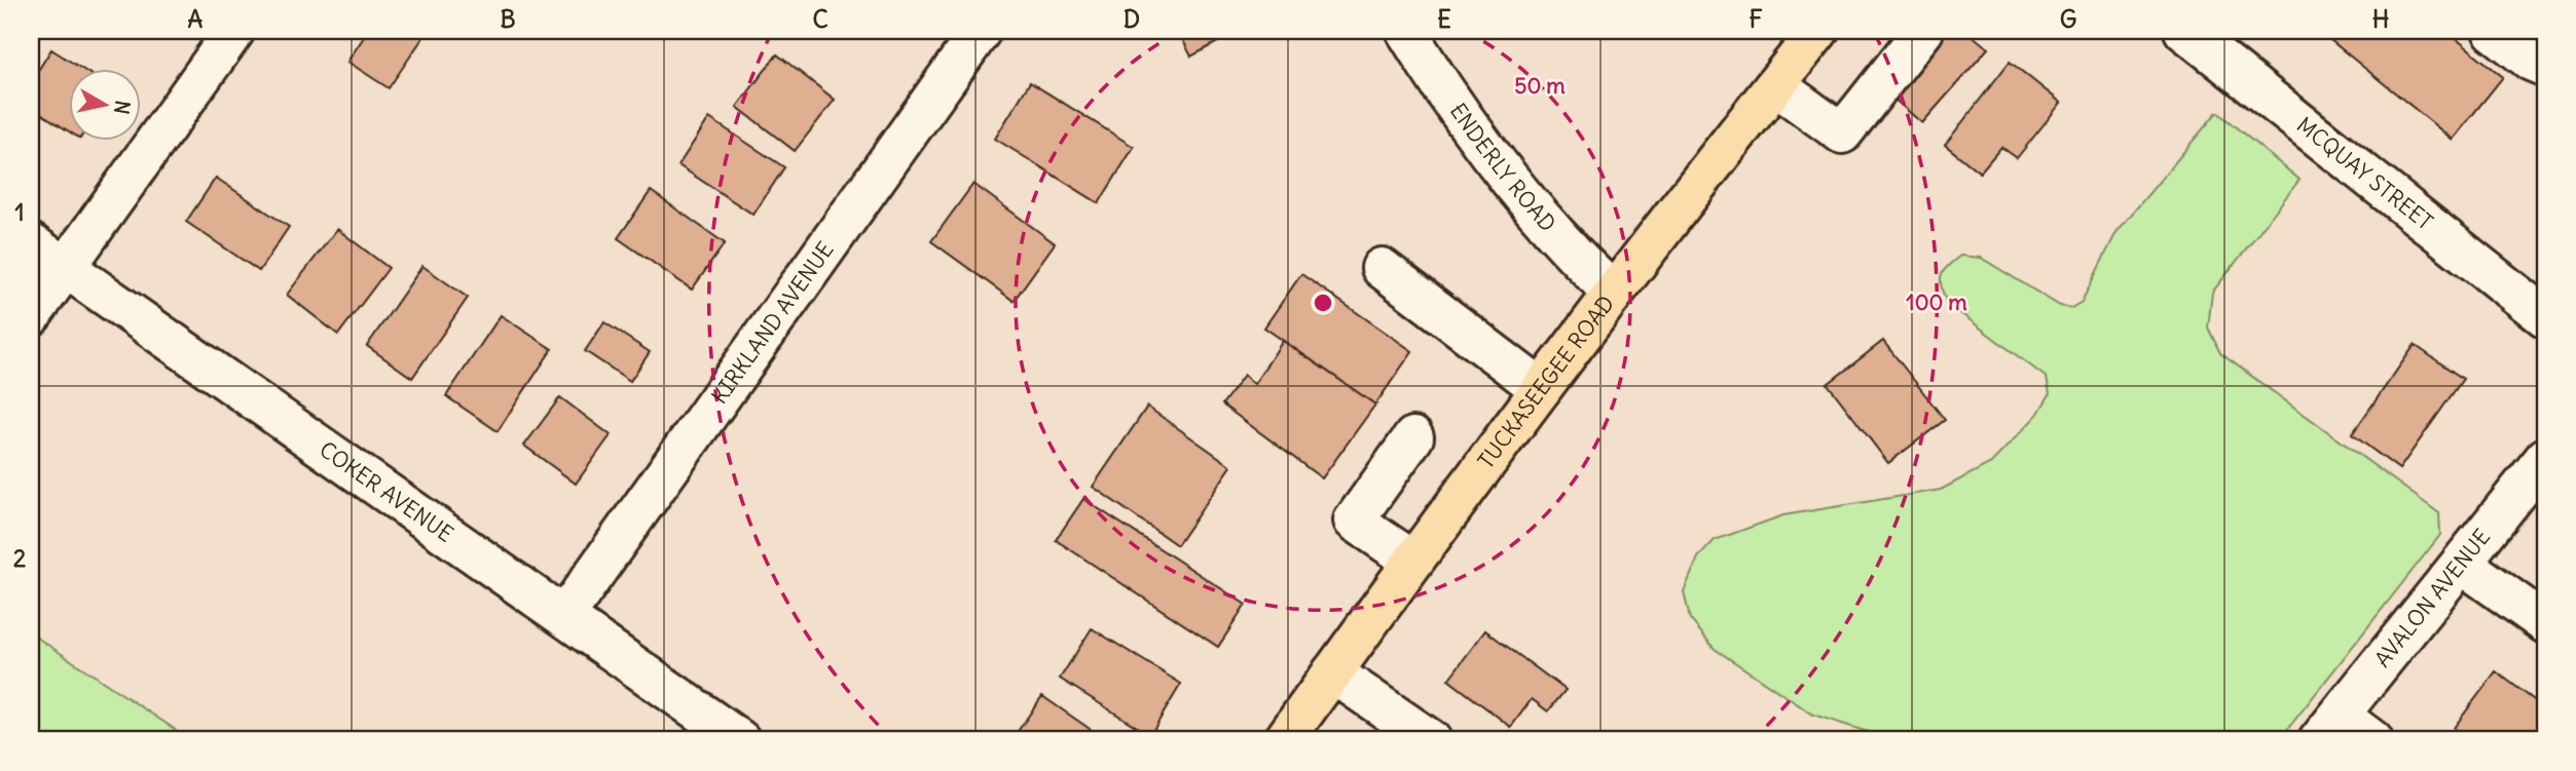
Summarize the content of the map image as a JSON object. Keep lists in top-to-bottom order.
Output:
{
  "streets": {
    "main road": ["TUCKASEEGEE ROAD"],
    "street": [
      "ENDERLY ROAD",
      "MCQUAY STREET",
      "KIRKLAND AVENUE",
      "COKER AVENUE",
      "AVALON AVENUE"
    ]
  },
  "crossings": [
    ["ENDERLY ROAD", "TUCKASEEGEE ROAD"],
    ["KIRKLAND AVENUE", "COKER AVENUE"]
  ],
  "north": "right",
  "grid": {
    "columns": [
      "A",
      "B",
      "C",
      "D",
      "E",
      "F",
      "G",
      "H"
    ],
    "rows": ["1", "2"]
  },
  "rings": ["50 m", "100 m"]
}
